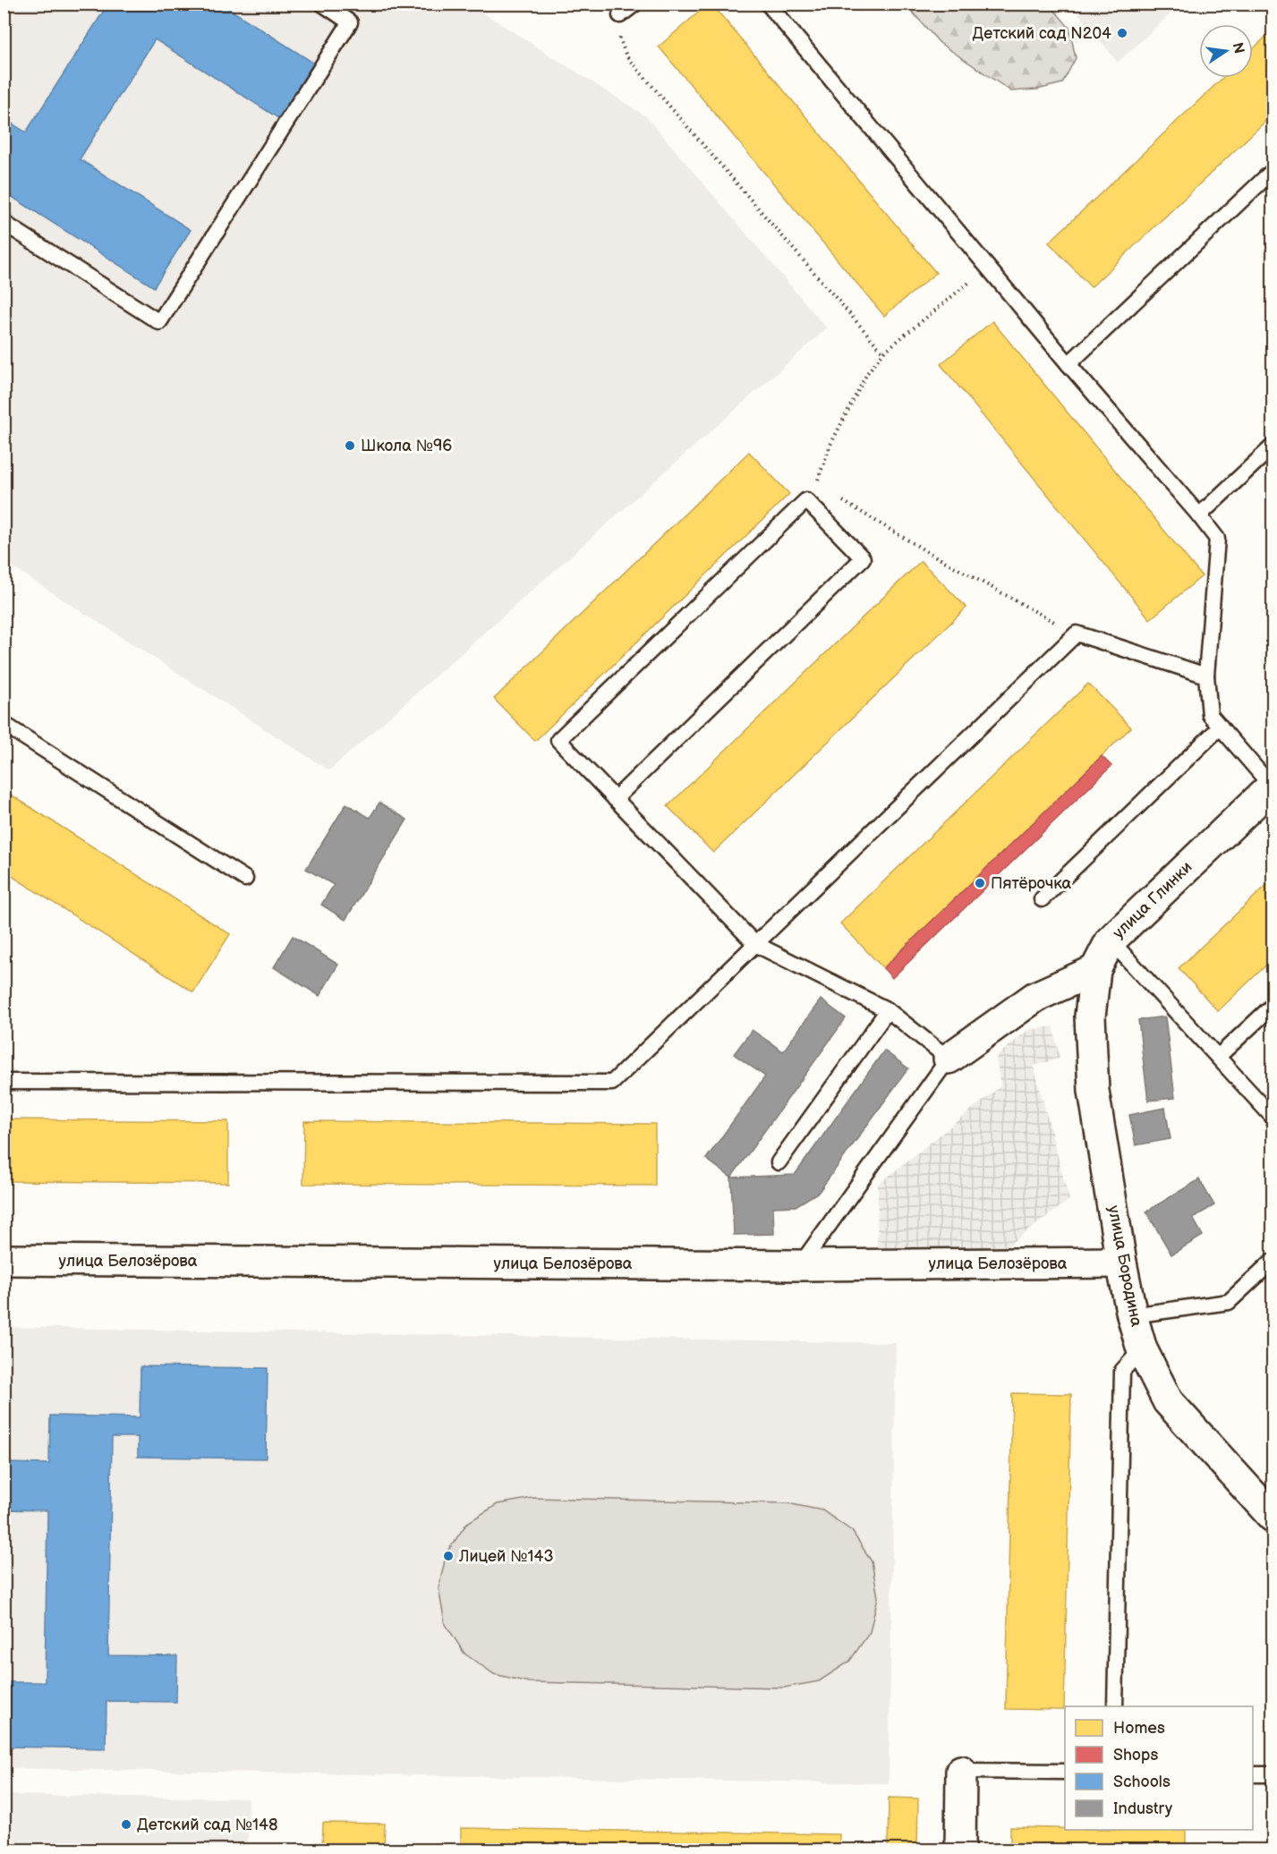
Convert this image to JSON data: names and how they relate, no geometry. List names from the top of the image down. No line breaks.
{"streets":{"street":["улица Глинки","улица Белозёрова","улица Бородина"]},"crossings":[["улица Глинки","улица Бородина"],["улица Белозёрова","улица Бородина"]],"places":["Детский сад N204","Школа №96","Пятёрочка","Лицей №143","Детский сад №148"],"legend":["Homes","Shops","Schools","Industry"],"north":"right"}
